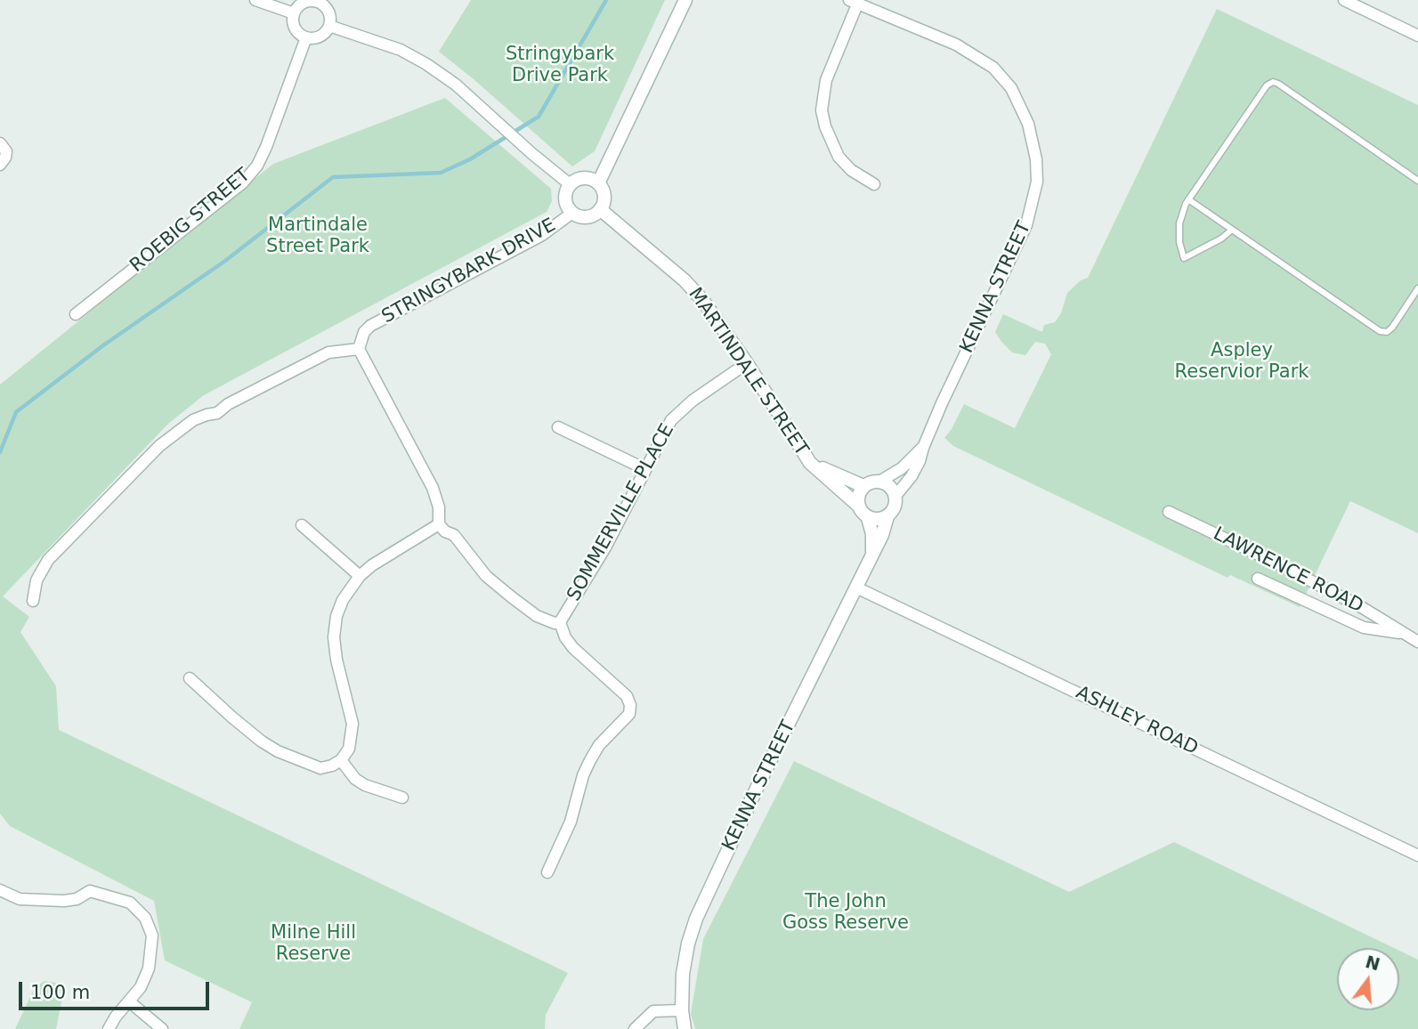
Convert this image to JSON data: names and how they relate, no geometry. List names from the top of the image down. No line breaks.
{"streets":{"street":["ROEBIG STREET","STRINGYBARK DRIVE","KENNA STREET","MARTINDALE STREET","SOMMERVILLE PLACE","LAWRENCE ROAD","ASHLEY ROAD"]},"crossings":[["STRINGYBARK DRIVE","MARTINDALE STREET"],["KENNA STREET","MARTINDALE STREET"],["KENNA STREET","ASHLEY ROAD"],["MARTINDALE STREET","SOMMERVILLE PLACE"]],"parks":["Stringybark Drive Park","Martindale Street Park","Aspley Reservior Park","The John Goss Reserve","Milne Hill Reserve"],"scale_bar":"100 m","north":"top"}
